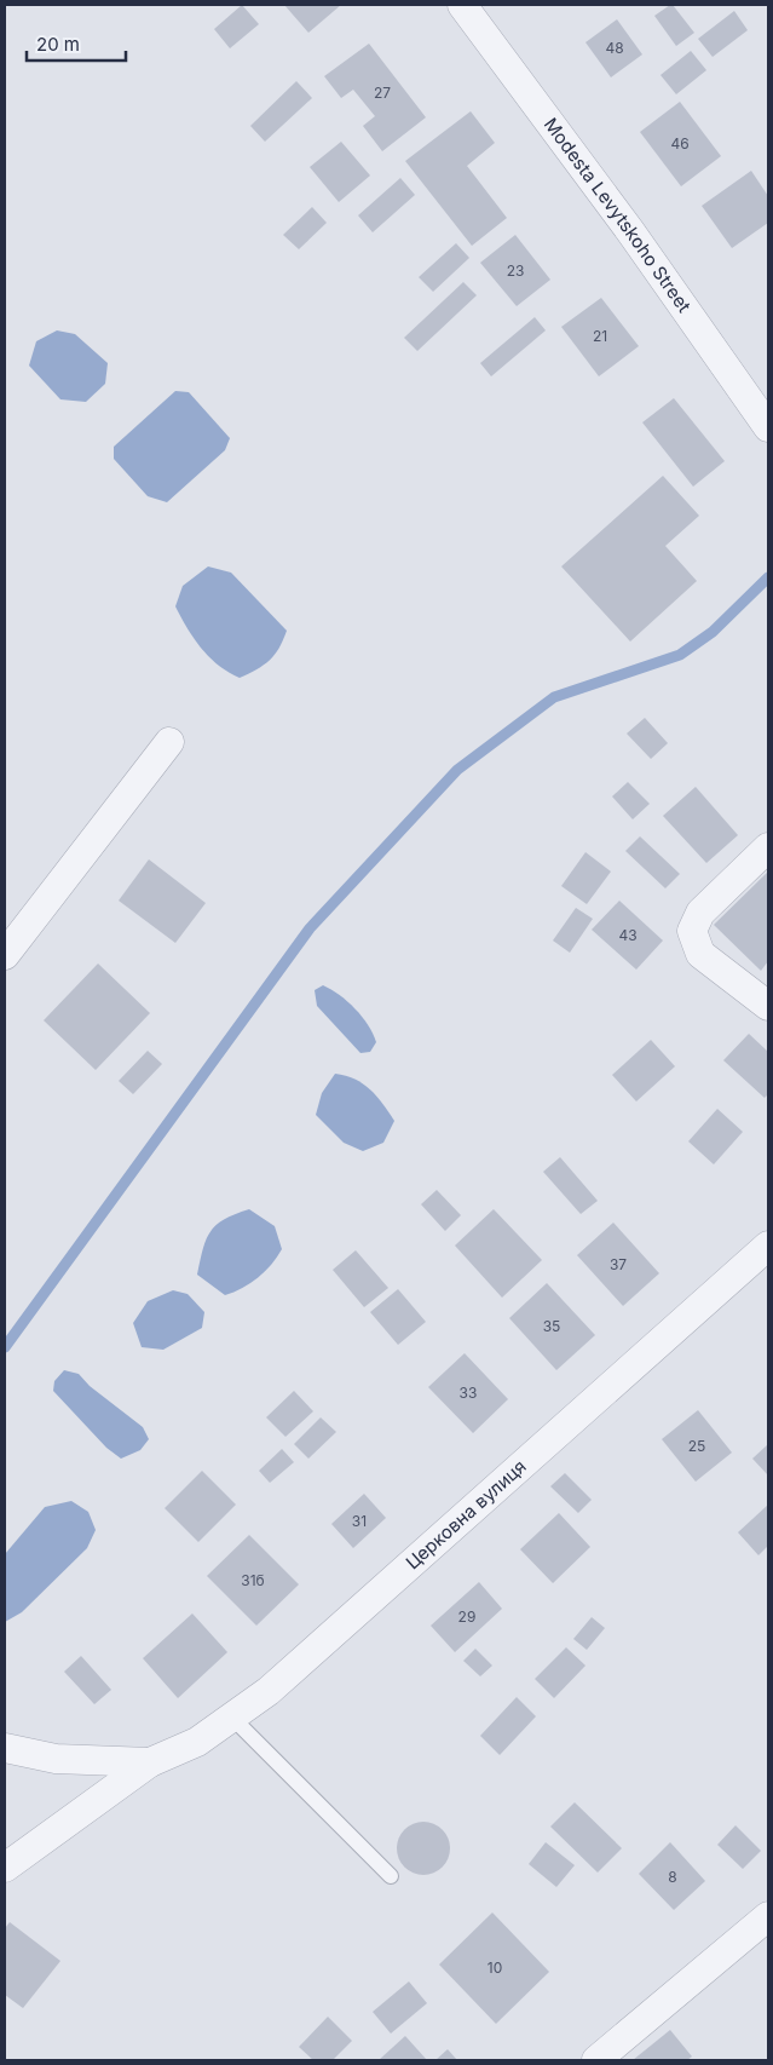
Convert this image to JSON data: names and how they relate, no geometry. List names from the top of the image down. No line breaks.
{"streets":{"street":["Modesta Levytskoho Street","Церковна вулиця"]},"house_numbers":["48","27","46","23","21","43","37","35","33","25","31","31б","29","8","10"],"scale_bar":"20 m"}
